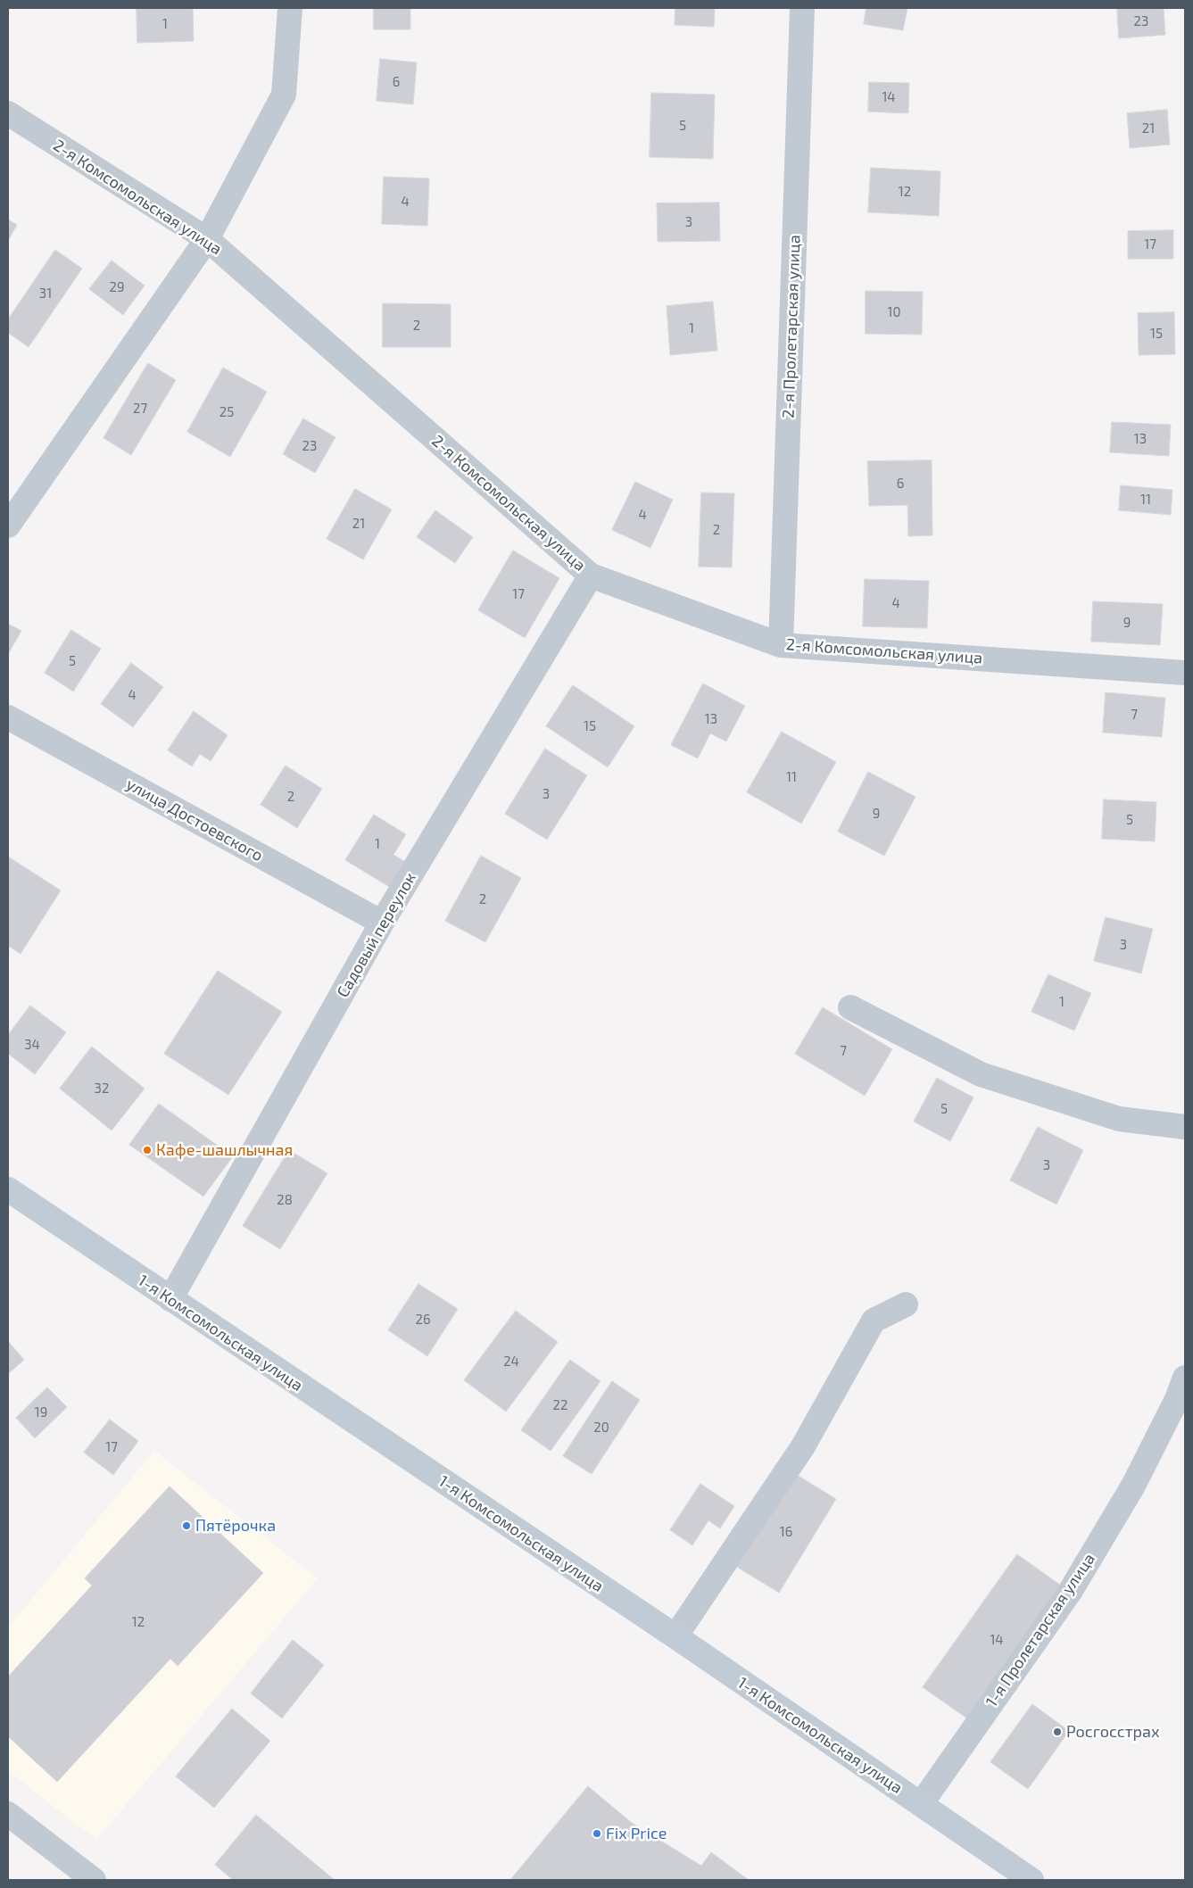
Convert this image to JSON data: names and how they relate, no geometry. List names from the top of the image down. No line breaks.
{"streets":{"main road":["1-я Комсомольская улица"],"street":["2-я Комсомольская улица","2-я Пролетарская улица","улица Достоевского","Садовый переулок","1-я Пролетарская улица"]},"crossings":[["2-я Комсомольская улица","2-я Пролетарская улица"],["2-я Комсомольская улица","Садовый переулок"],["улица Достоевского","Садовый переулок"],["Садовый переулок","1-я Комсомольская улица"],["1-я Комсомольская улица","1-я Пролетарская улица"]],"places":["Кафе-шашлычная","Пятёрочка","Росгосстрах","Fix Price"],"house_numbers":["23","1","6","14","5","21","12","4","3","17","29","31","10","2","1","15","27","25","13","23","6","11","4","21","2","17","4","9","5","4","7","13","15","11","3","2","9","5","1","2","3","1","34","7","32","5","3","28","26","24","22","19","20","17","16","12","14"]}
